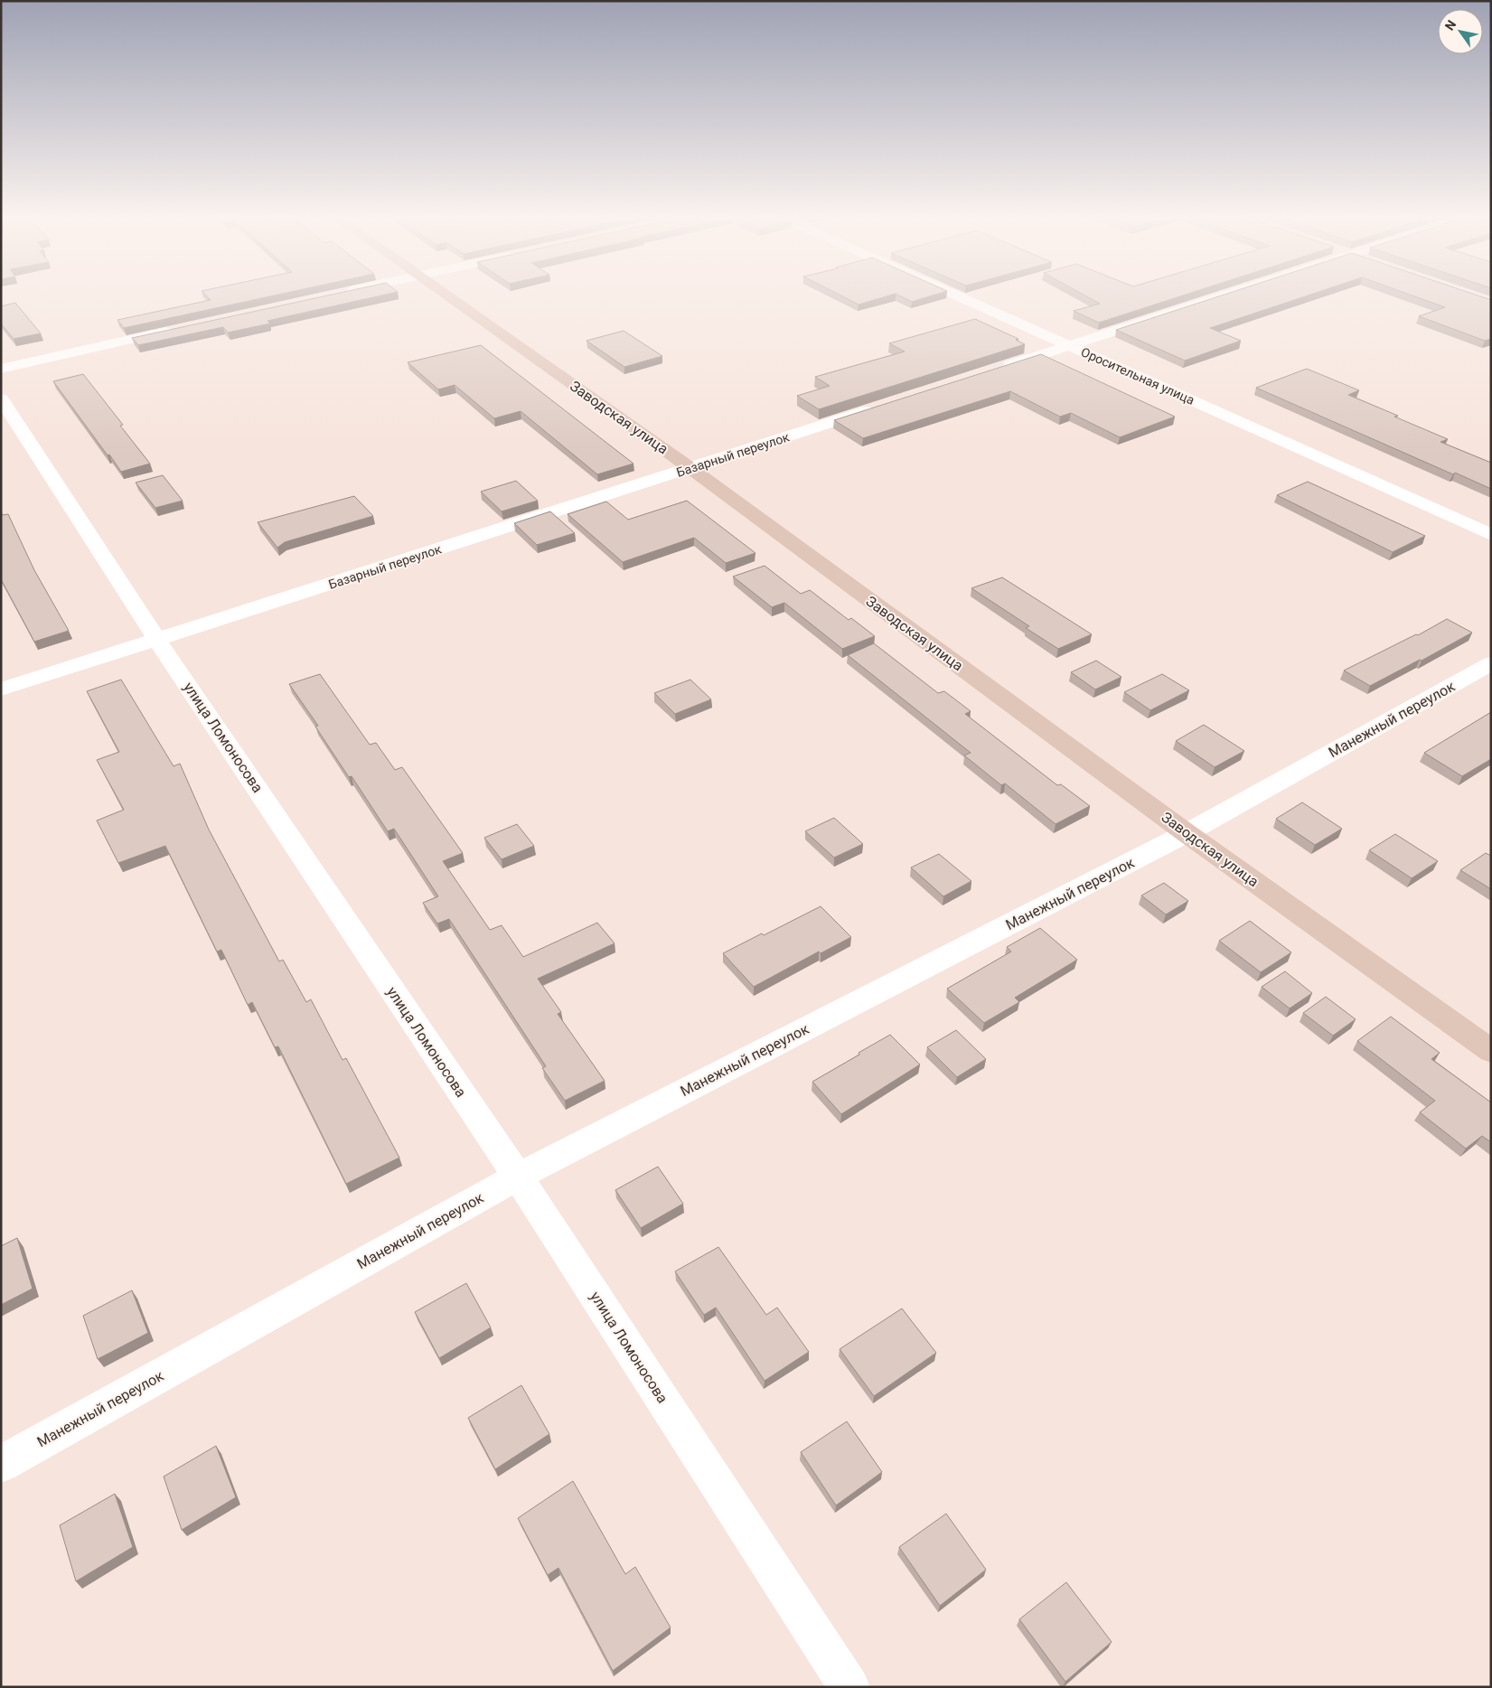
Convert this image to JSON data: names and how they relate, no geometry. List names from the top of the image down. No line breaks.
{"streets":{"main road":["Заводская улица"],"street":["Оросительная улица","Базарный переулок","Манежный переулок","улица Ломоносова"]},"crossings":[["Заводская улица","Базарный переулок"],["Заводская улица","Манежный переулок"],["Базарный переулок","улица Ломоносова"],["Манежный переулок","улица Ломоносова"]],"north":"top left"}
